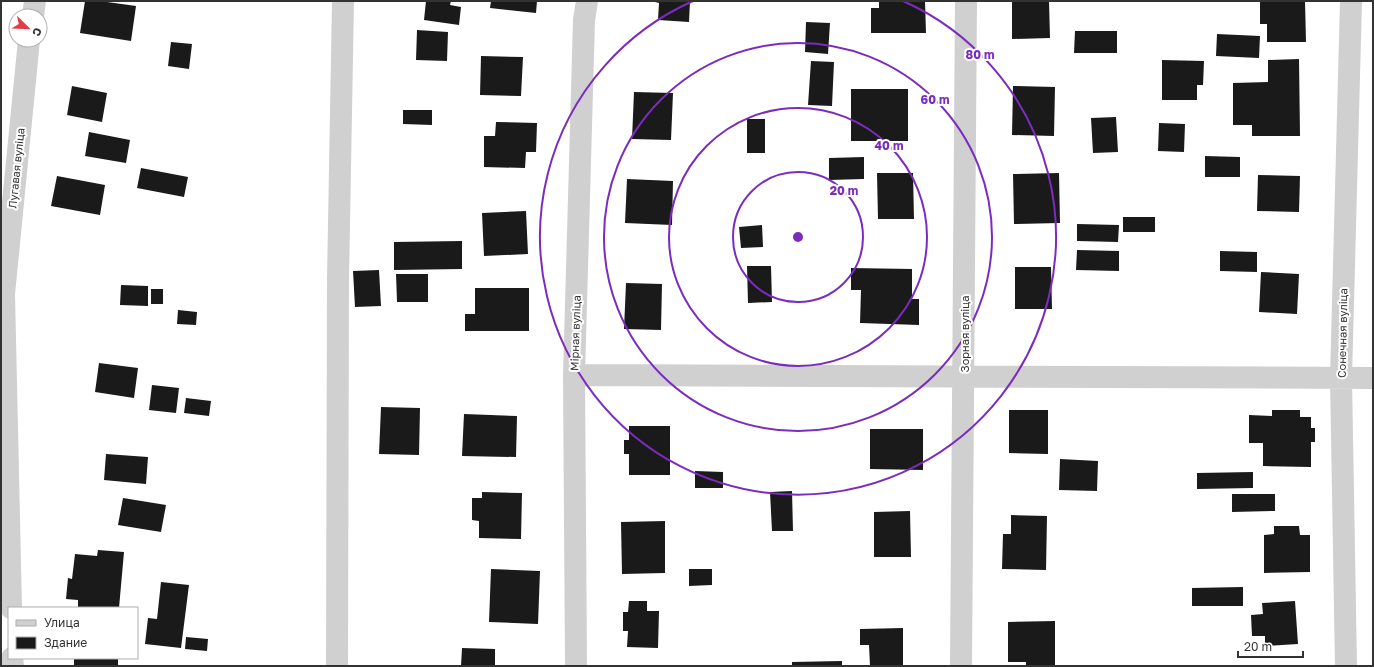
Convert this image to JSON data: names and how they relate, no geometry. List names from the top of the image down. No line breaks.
{"streets":{"street":["Лугавая вуліца","Мірная вуліца","Сонечная вуліца","Зорная вуліца"]},"legend":["Улица","Здание"],"scale_bar":"20 m","north":"bottom right","rings":["80 m","60 m","40 m","20 m"]}
